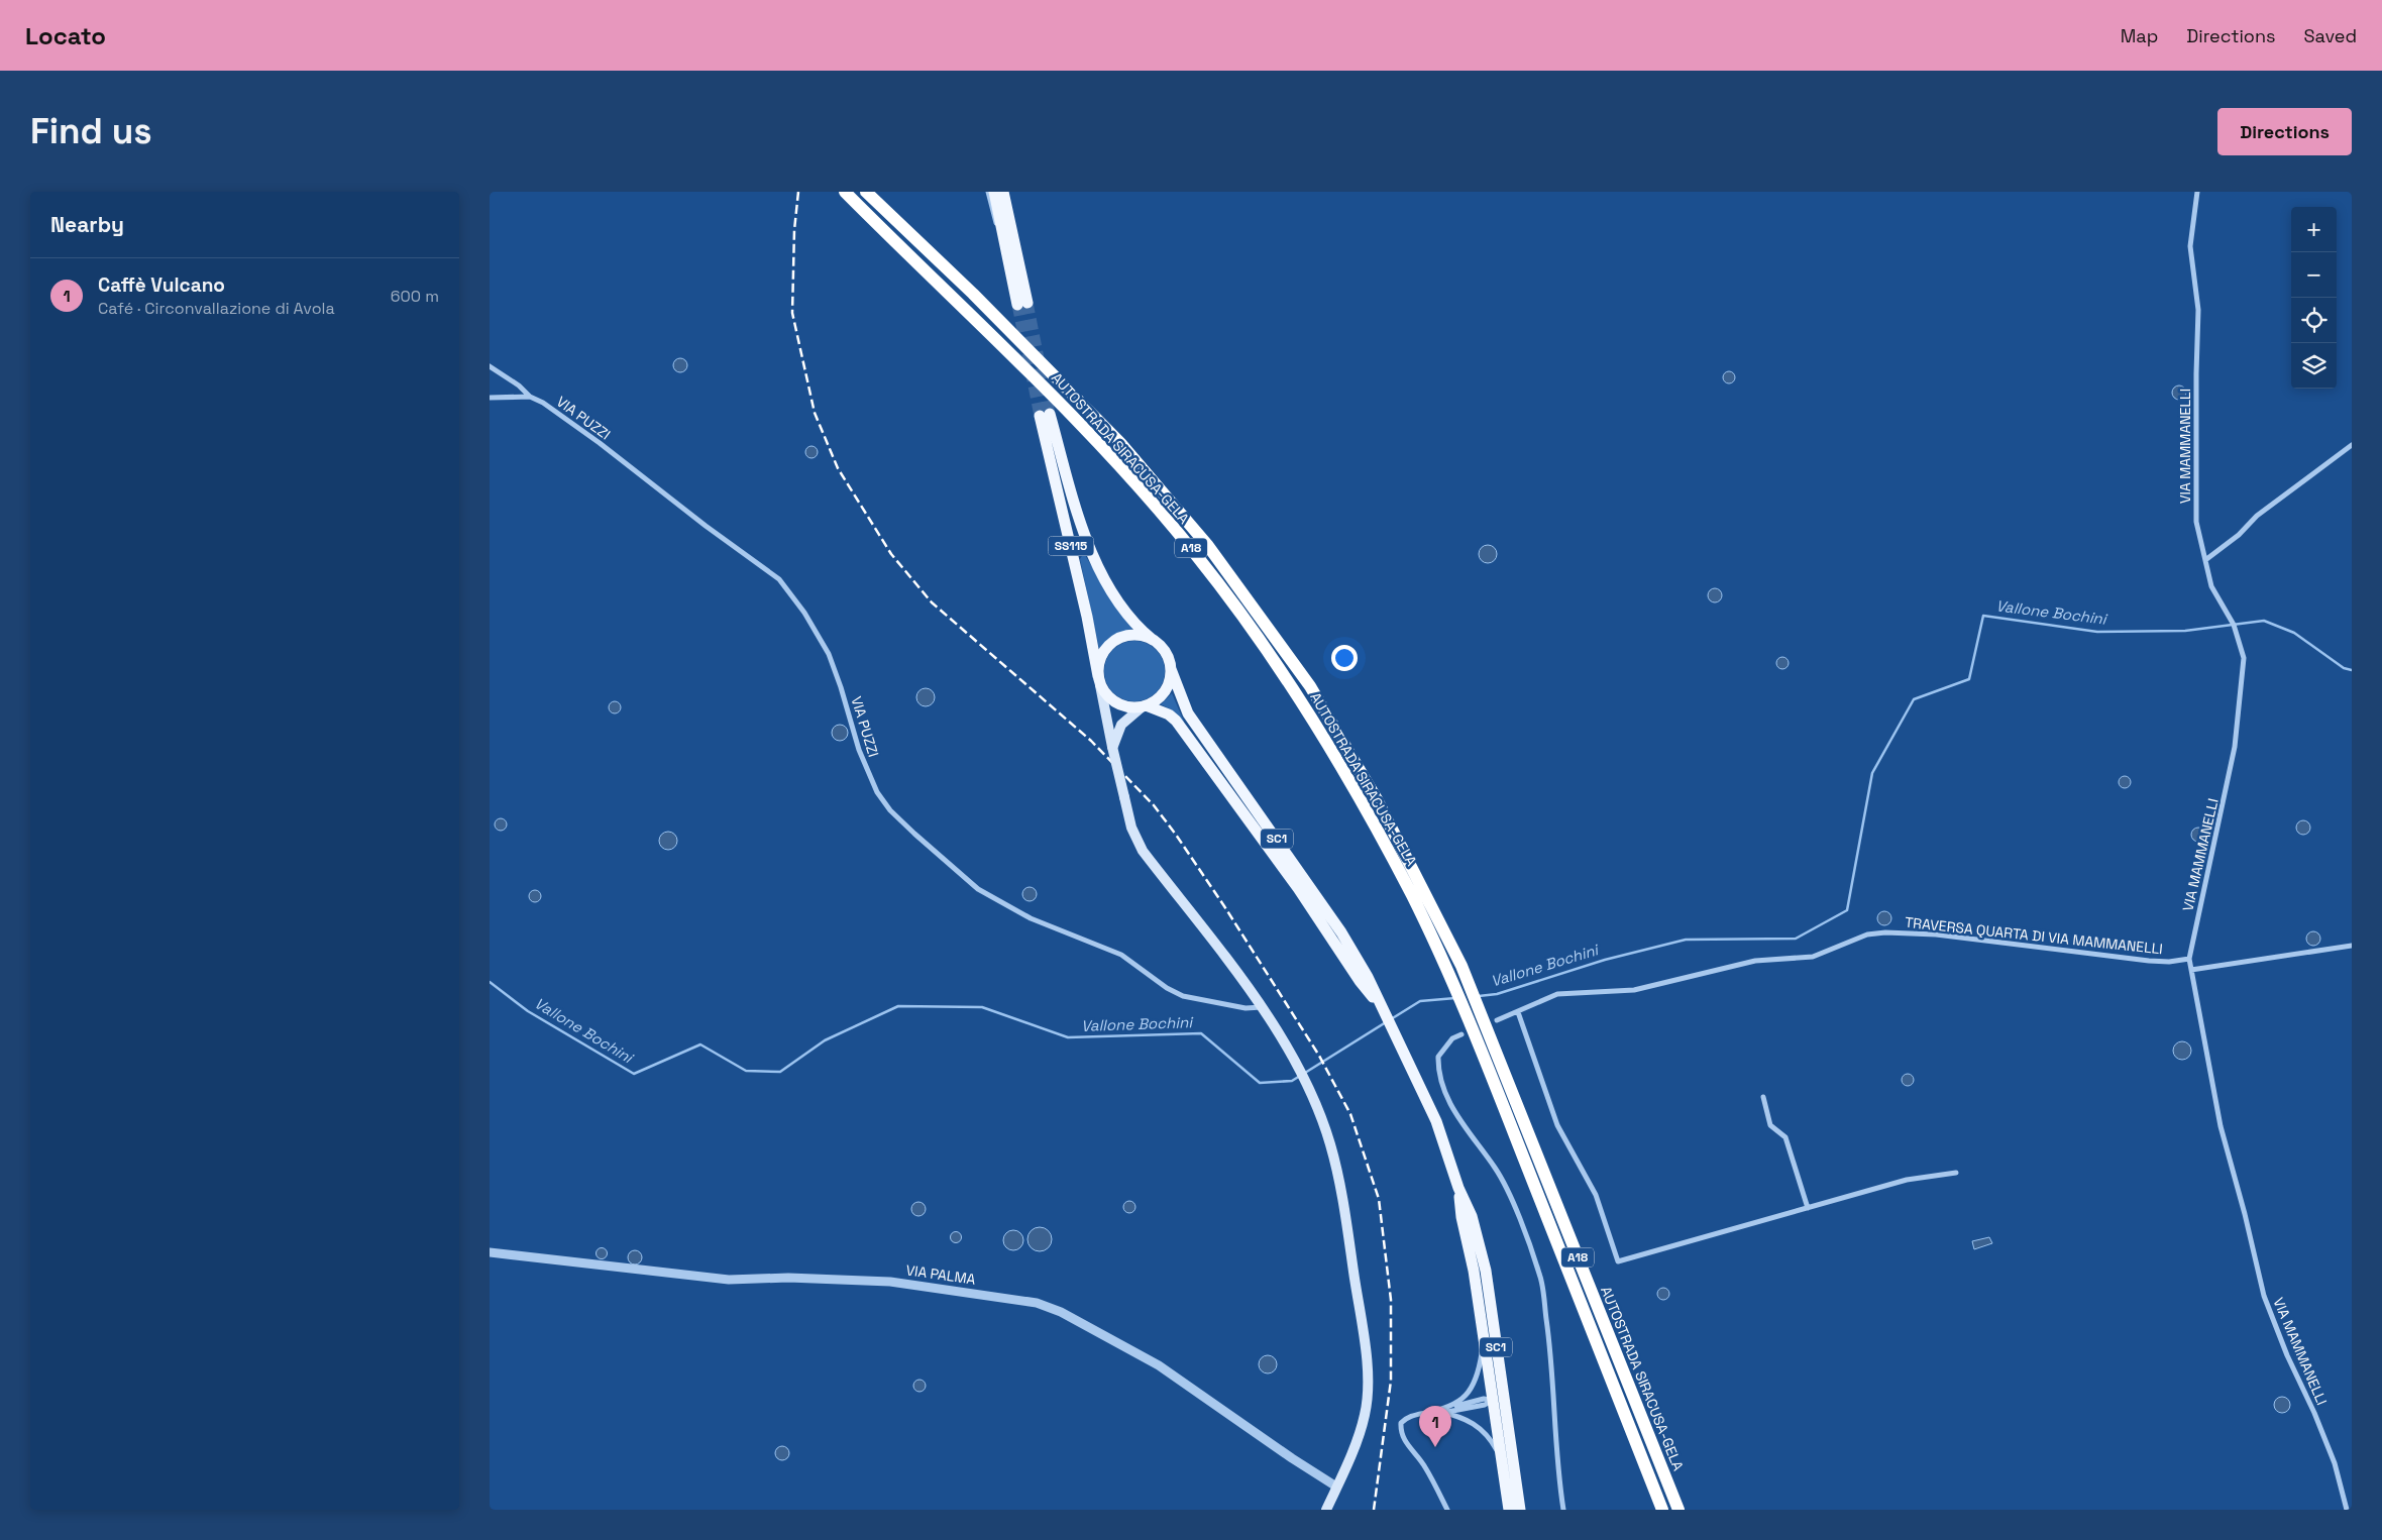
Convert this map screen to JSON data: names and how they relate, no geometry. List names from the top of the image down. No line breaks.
{"streets":{"highway":["AUTOSTRADA SIRACUSA-GELA","A18"],"main road":["SS115","SC1"],"street":["VIA PUZZI","VIA MAMMANELLI","TRAVERSA QUARTA DI VIA MAMMANELLI","VIA PALMA"]},"crossings":[["VIA MAMMANELLI","TRAVERSA QUARTA DI VIA MAMMANELLI"],["SS115","SC1"]],"water":["Vallone Bochini"],"page":{"header":"Locato","nav":["Map","Directions","Saved"],"buttons":"Directions","title":"Find us","heading":"Nearby","map_buttons":["+","−"],"list":[{"mark":"1","name":"Caffè Vulcano","note":"Café · Circonvallazione di Avola","value":"600 m"}],"pins":"1"}}
